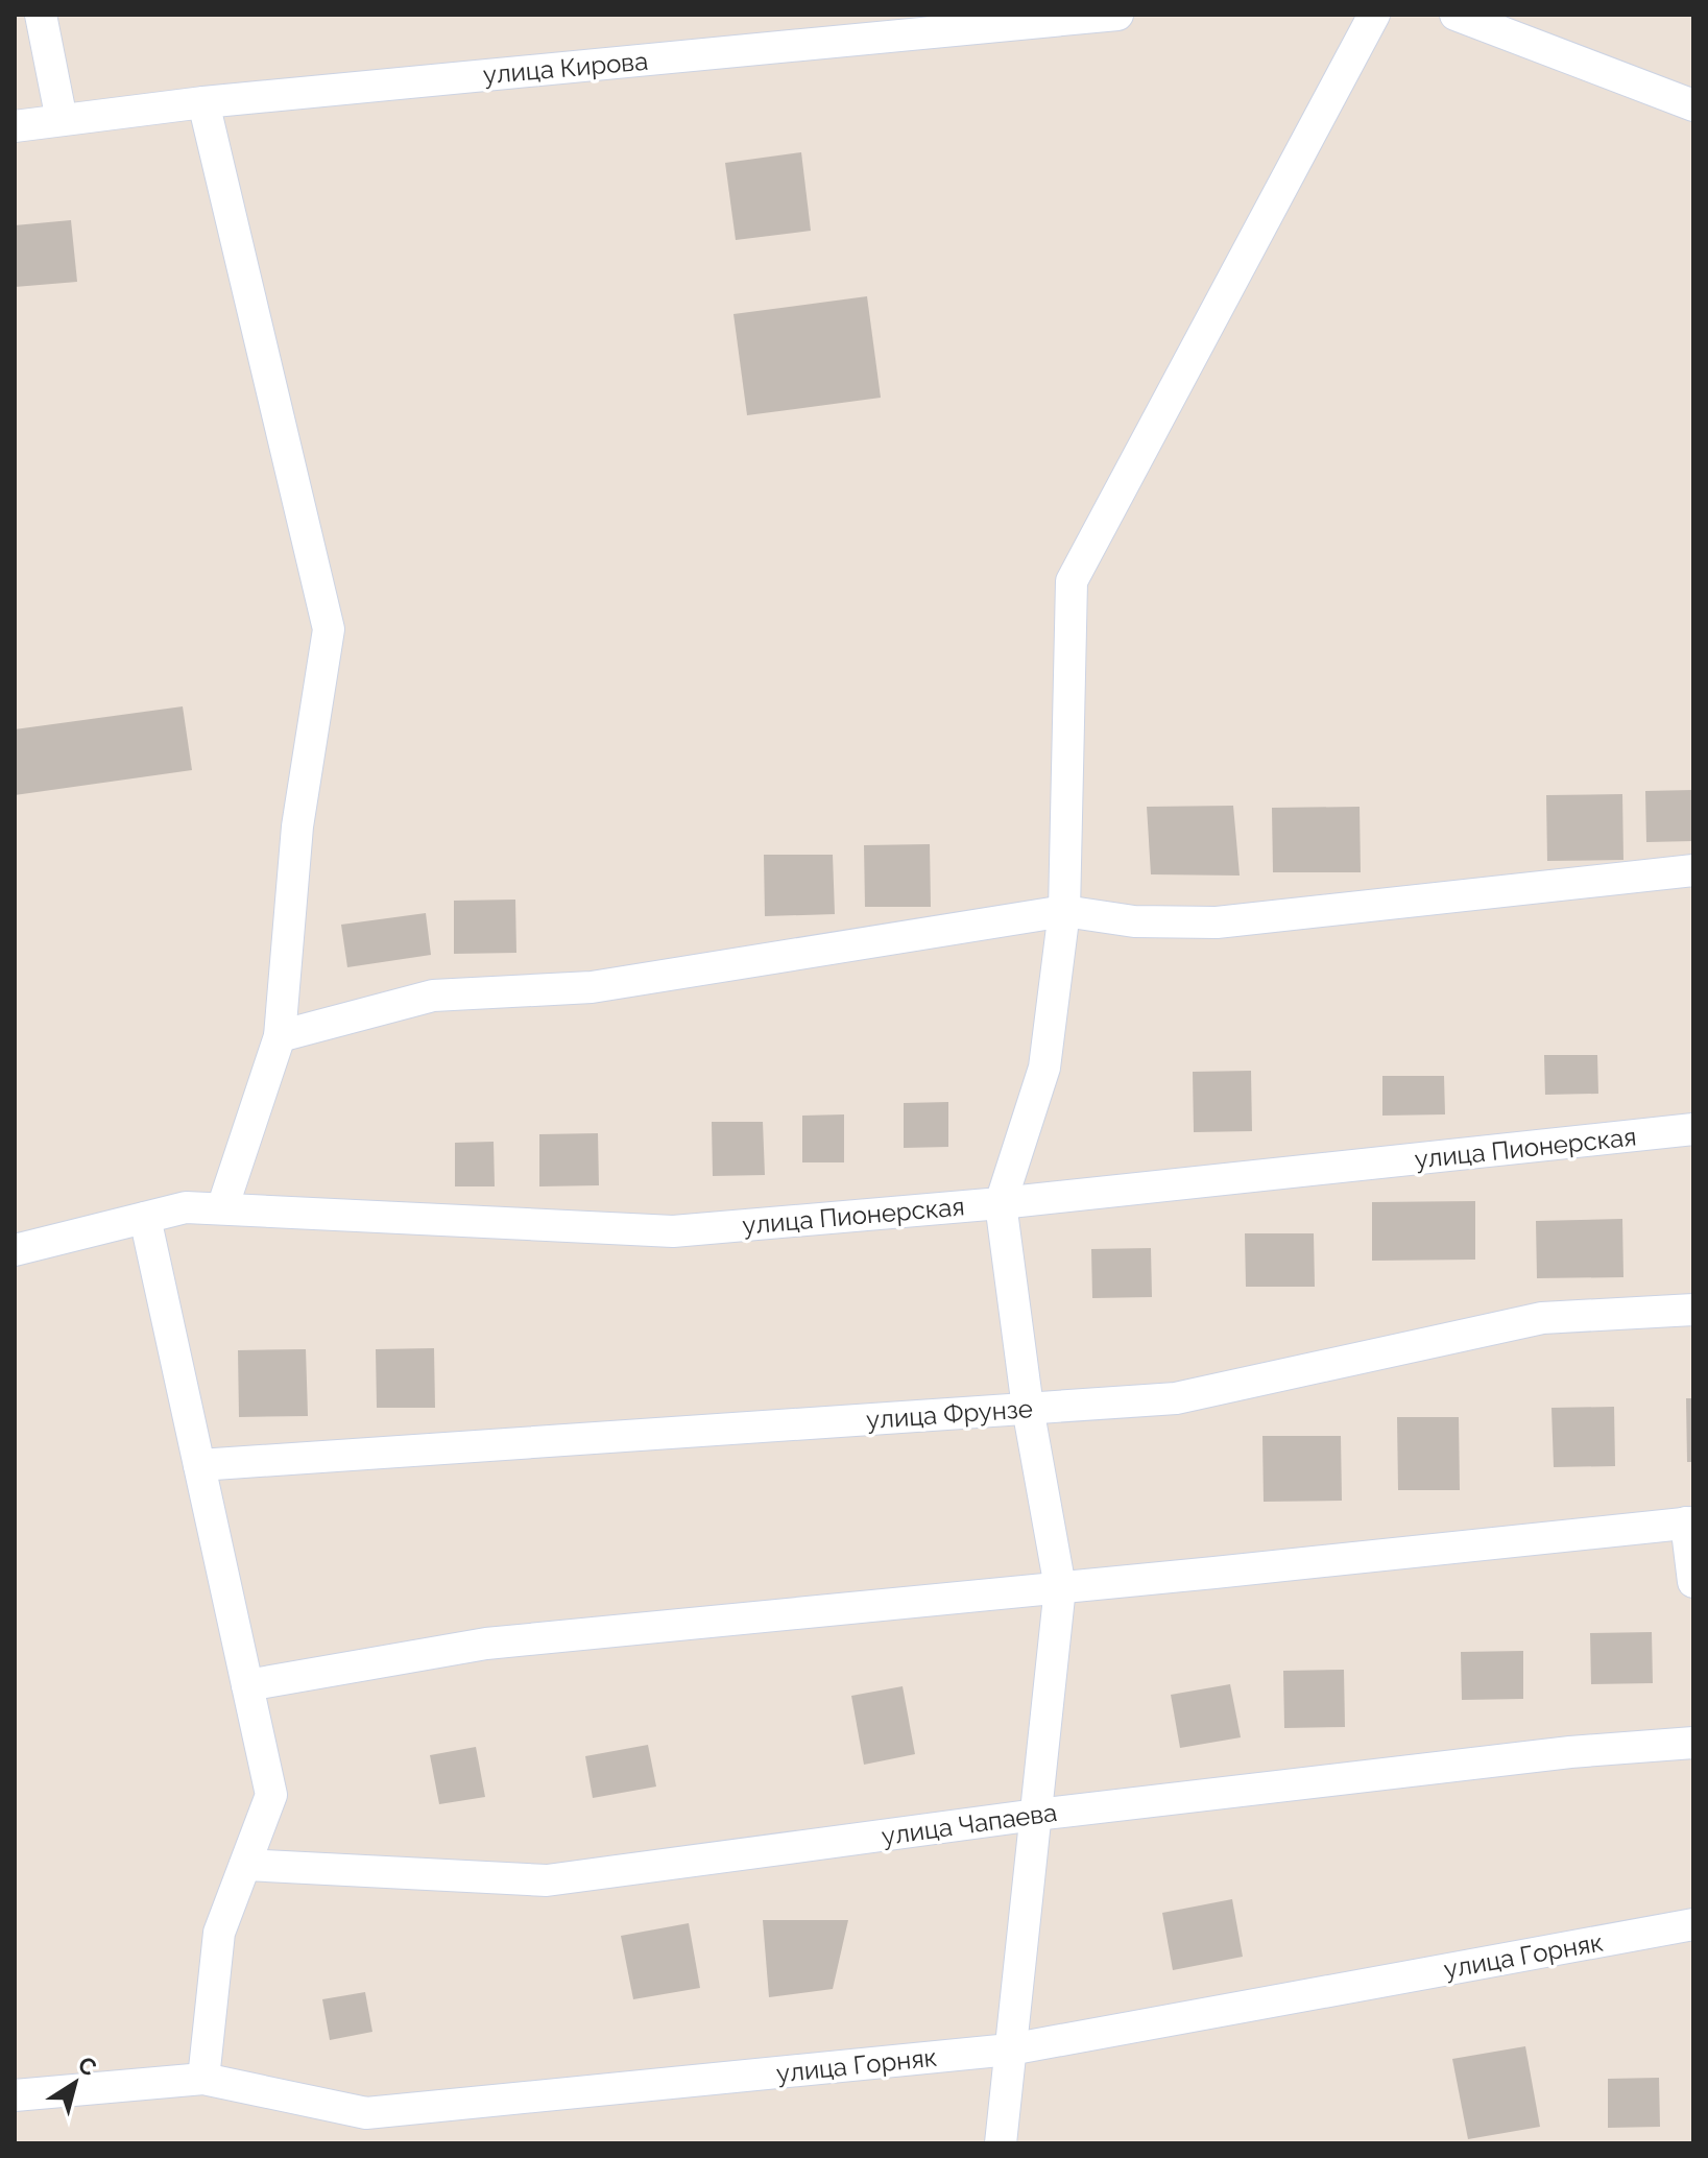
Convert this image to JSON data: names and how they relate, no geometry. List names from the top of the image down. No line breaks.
{"streets":{"street":["улица Кирова","улица Пионерская","улица Фрунзе","улица Чапаева","улица Горняк"]},"north":"top right"}
